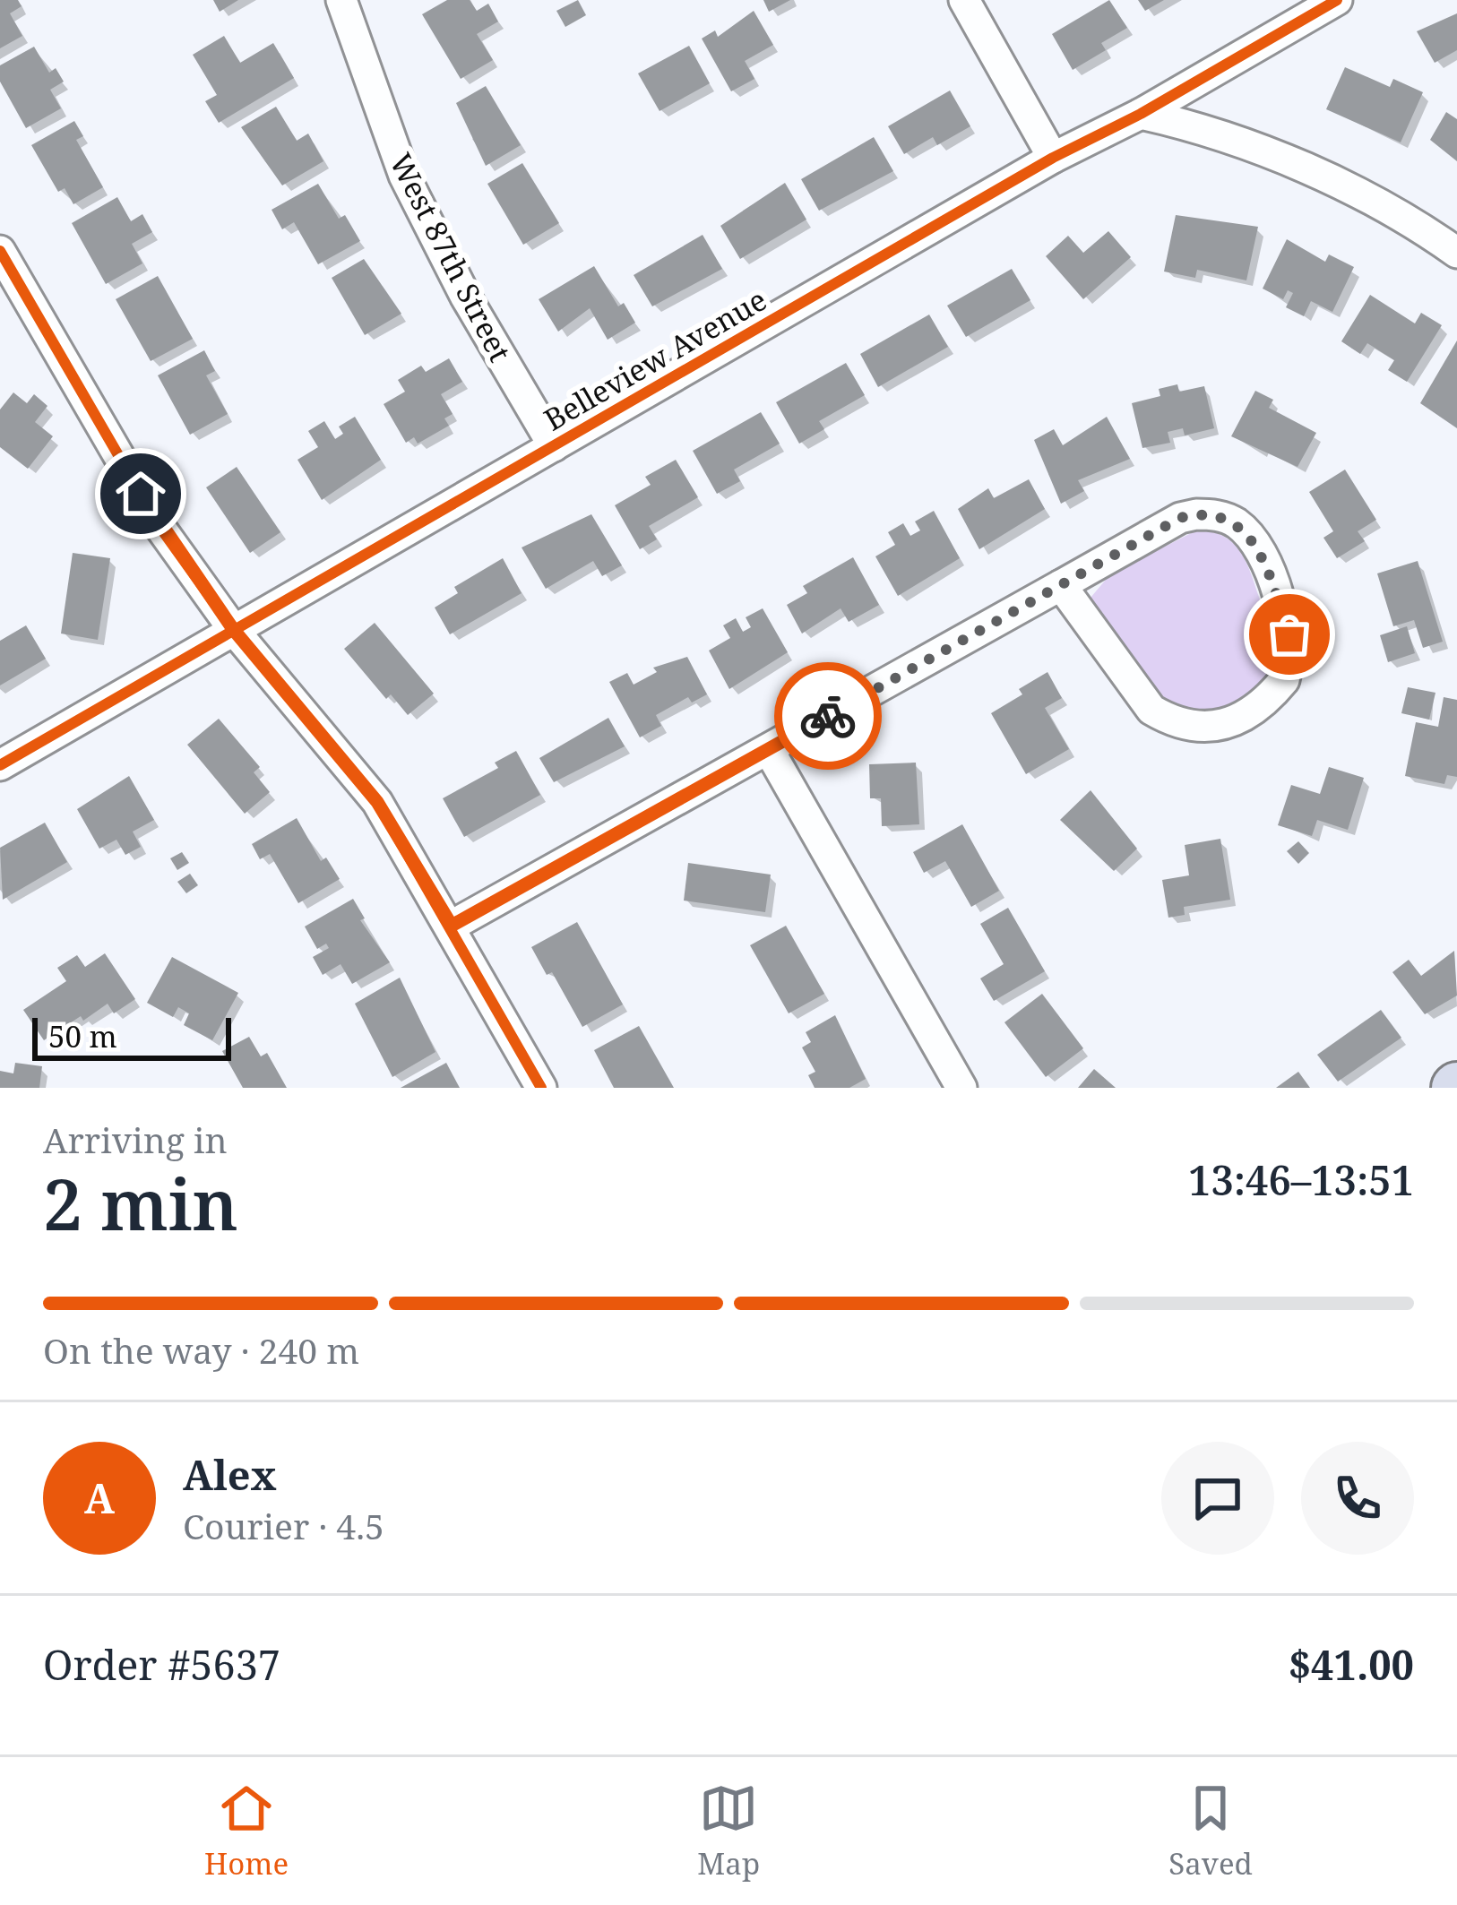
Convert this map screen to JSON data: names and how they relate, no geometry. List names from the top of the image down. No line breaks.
{"streets":{"street":["West 87th Street","Belleview Avenue"]},"crossings":[["West 87th Street","Belleview Avenue"]],"scale_bar":"50 m","page":{"scale":"50 m","heading":["2 min","Arriving in","13:46–13:51"],"panel":["Alex","Courier · 4.5","Order #5637","$41.00"],"bar":"On the way · 240 m","round":"A","tabs":["Home","Map","Saved"]}}
